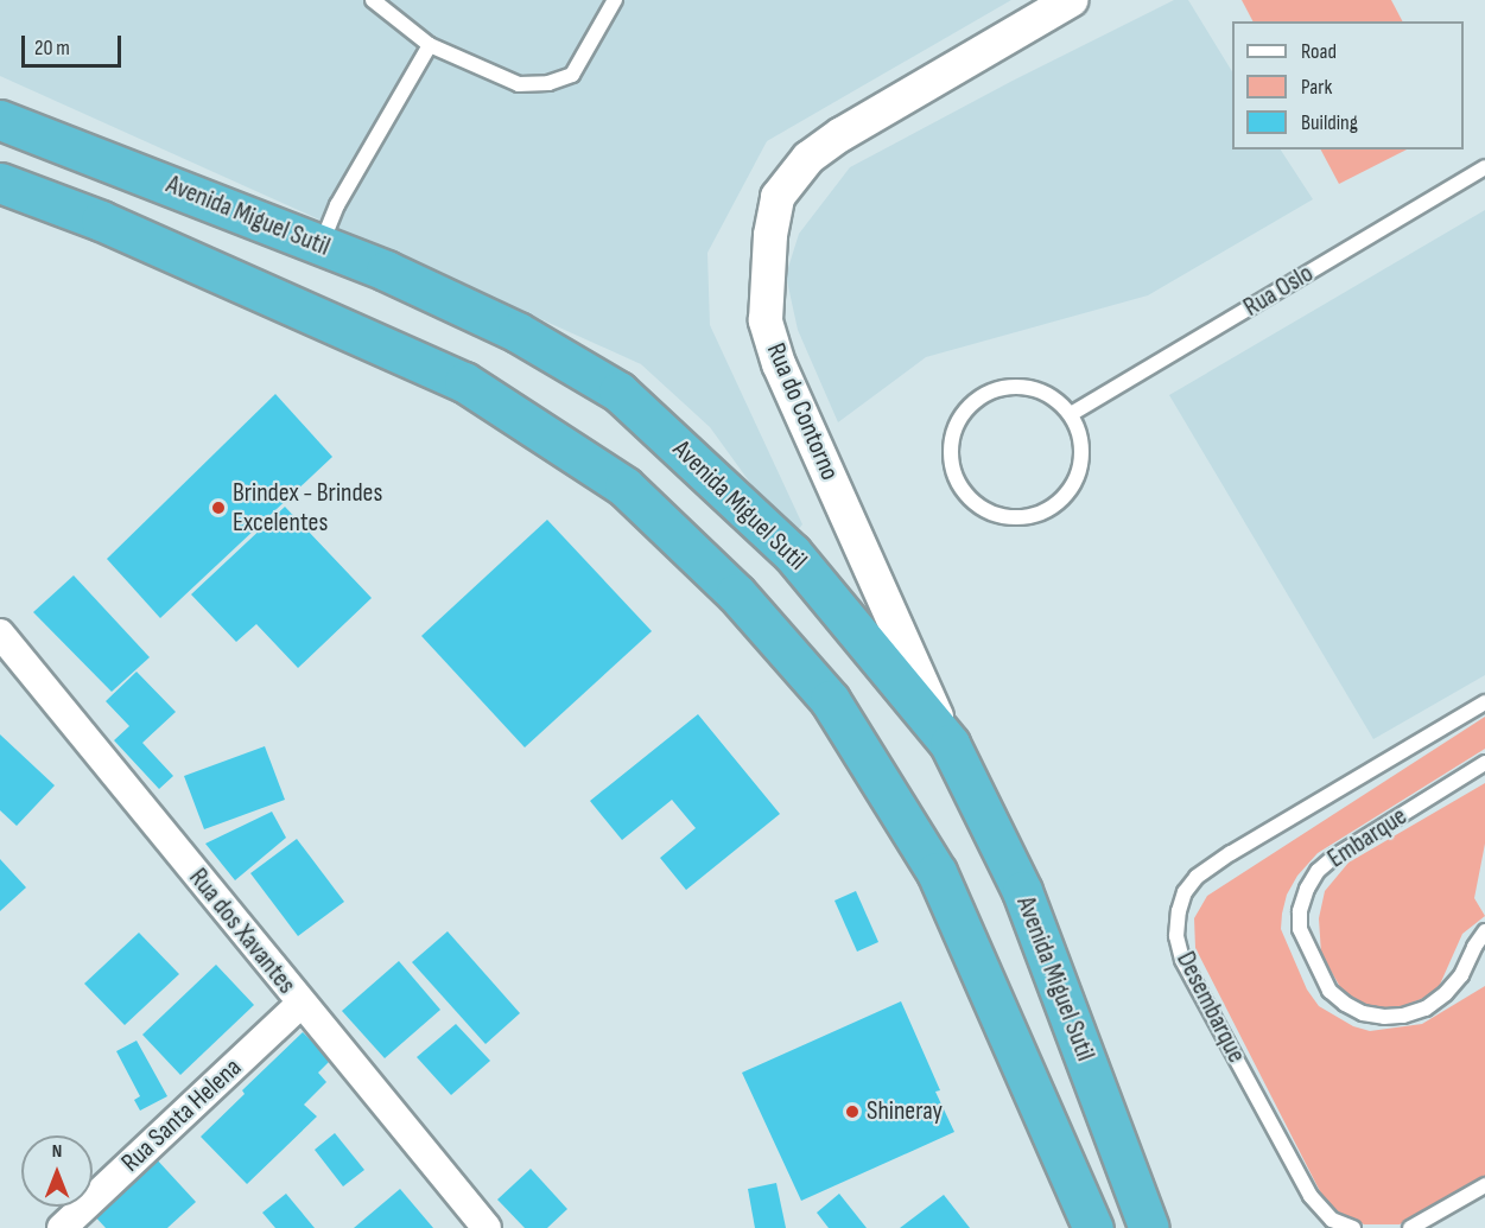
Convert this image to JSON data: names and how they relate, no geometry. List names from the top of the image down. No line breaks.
{"streets":{"highway":["Avenida Miguel Sutil"],"street":["Rua do Contorno","Rua dos Xavantes","Rua Santa Helena"],"lane":["Rua Oslo","Embarque","Desembarque"]},"crossings":[["Avenida Miguel Sutil","Rua do Contorno"],["Rua dos Xavantes","Rua Santa Helena"]],"places":["Brindex - Brindes Excelentes","Shineray"],"legend":["Road","Park","Building"],"scale_bar":"20 m","north":"top"}
